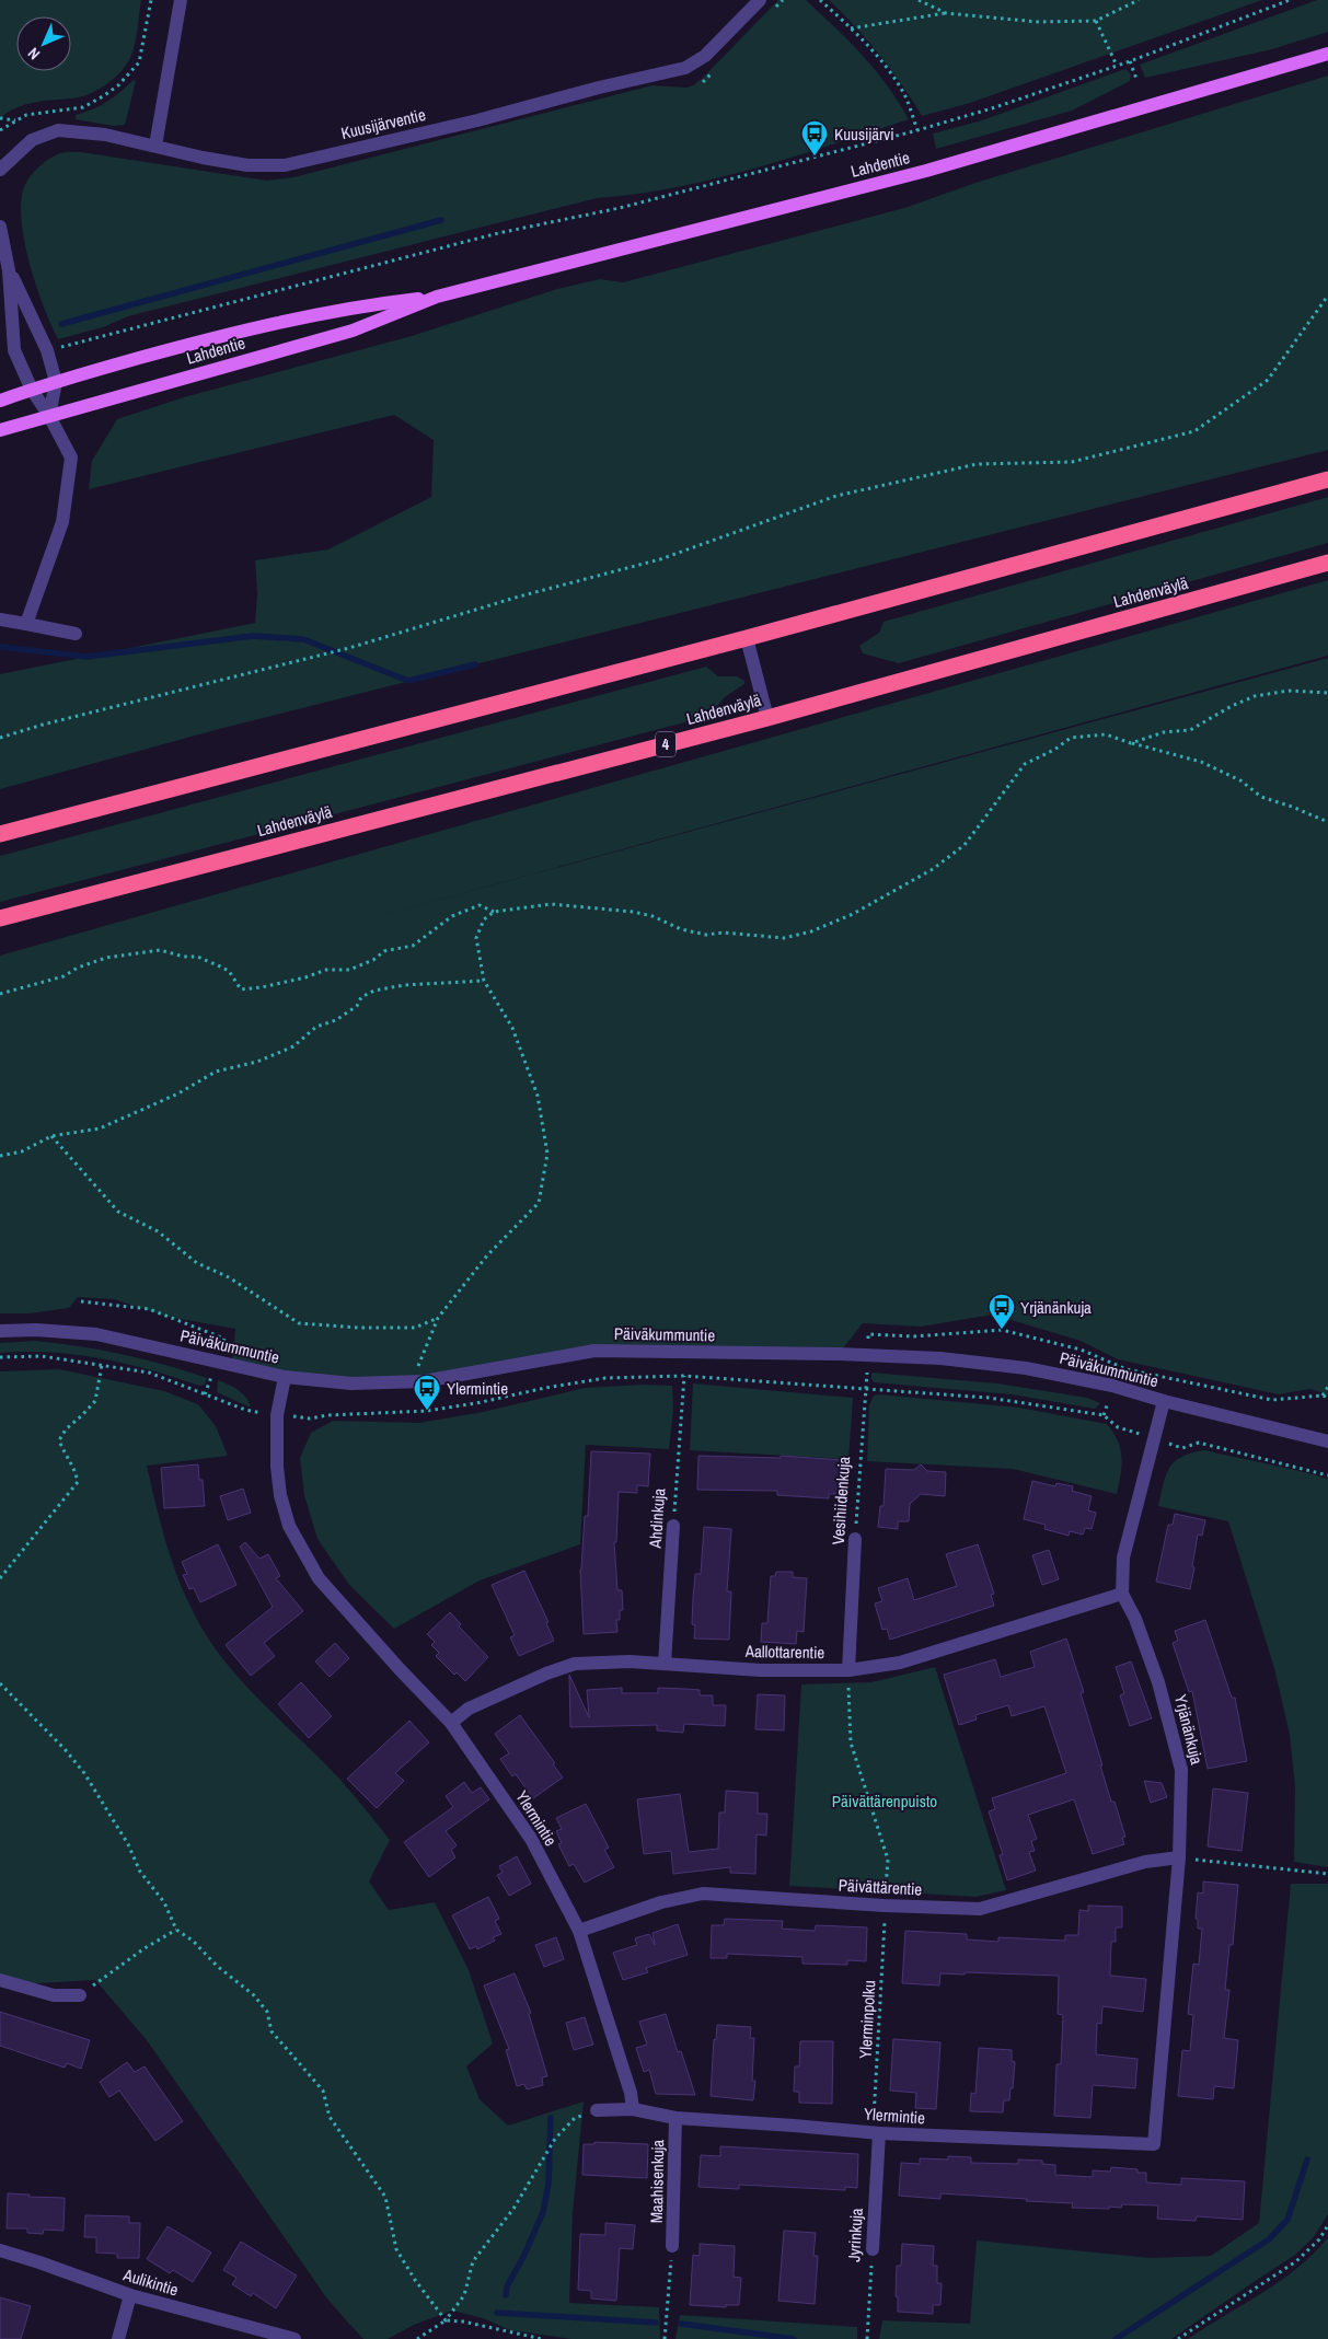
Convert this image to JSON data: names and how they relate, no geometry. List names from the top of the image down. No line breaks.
{"streets":{"highway":["Lahdenväylä","4"],"main road":["Lahdentie"],"street":["Kuusijärventie","Päiväkummuntie","Vesihiidenkuja","Ahdinkuja","Aallottarentie","Yrjänänkuja","Ylermintie","Päivättärentie","Maahisenkuja","Jyrinkuja","Aulikintie"],"path":["Ylerminpolku"]},"crossings":[["Päiväkummuntie","Vesihiidenkuja"],["Päiväkummuntie","Yrjänänkuja"],["Päiväkummuntie","Ylermintie"],["Vesihiidenkuja","Aallottarentie"],["Vesihiidenkuja","Ylerminpolku"],["Ahdinkuja","Aallottarentie"],["Aallottarentie","Yrjänänkuja"],["Aallottarentie","Ylermintie"],["Aallottarentie","Ylerminpolku"],["Yrjänänkuja","Ylermintie"],["Yrjänänkuja","Päivättärentie"],["Ylermintie","Päivättärentie"],["Ylermintie","Ylerminpolku"],["Ylermintie","Maahisenkuja"],["Ylermintie","Jyrinkuja"],["Päivättärentie","Ylerminpolku"],["Ylerminpolku","Jyrinkuja"]],"parks":["Päivättärenpuisto"],"places":{"bus stop":["Kuusijärvi","Yrjänänkuja","Ylermintie"]},"north":"bottom left"}
